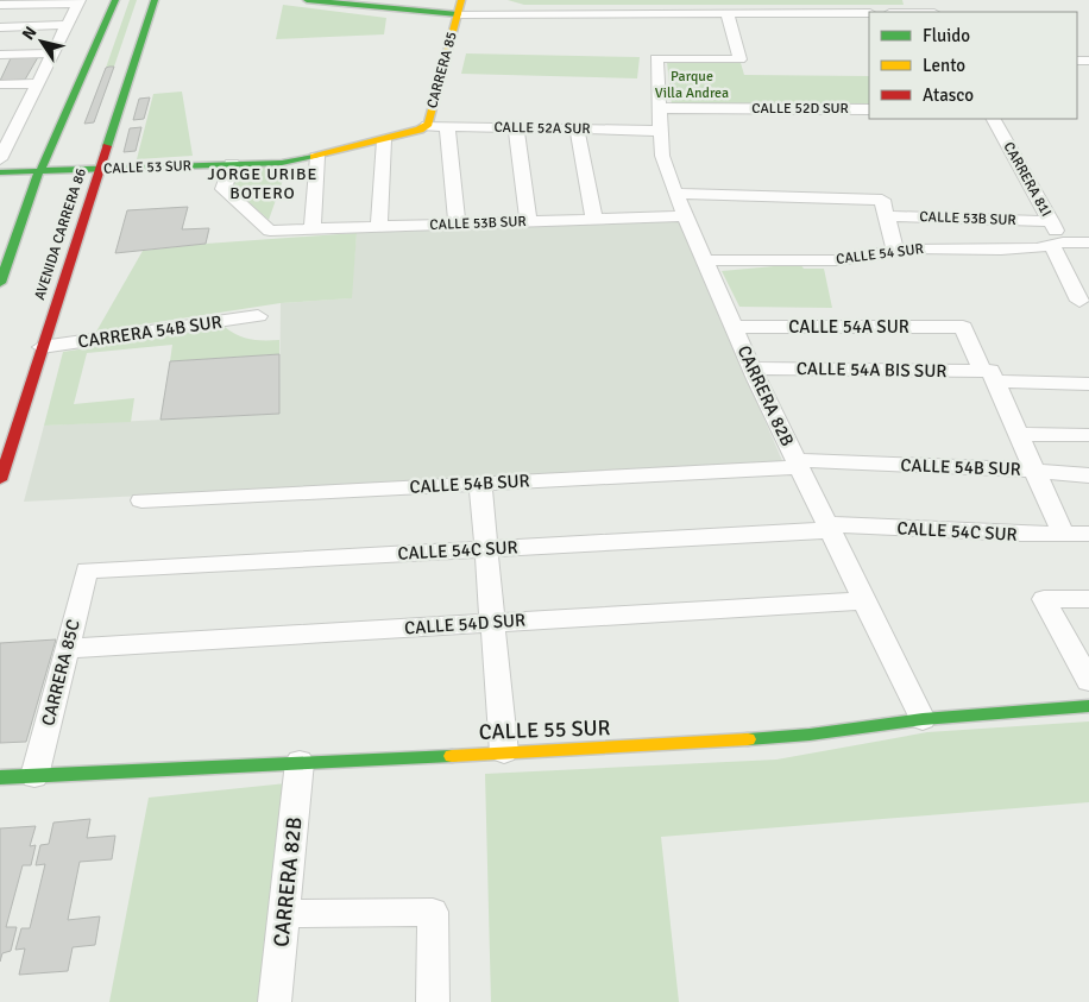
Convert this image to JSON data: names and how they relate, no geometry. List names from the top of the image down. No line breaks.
{"streets":{"main road":["CARRERA 85","CALLE 53 SUR","AVENIDA CARRERA 86","CALLE 55 SUR"],"street":["CALLE 52D SUR","CALLE 52A SUR","CARRERA 81I","CALLE 53B SUR","CALLE 54 SUR","CALLE 54A SUR","CARRERA 54B SUR","CALLE 54A BIS SUR","CARRERA 82B","CALLE 54B SUR","CALLE 54C SUR","CALLE 54D SUR","CARRERA 85C"]},"crossings":[["CARRERA 85","CALLE 52A SUR"],["CARRERA 85","CALLE 53 SUR"],["CARRERA 85","CALLE 53B SUR"],["CALLE 52D SUR","CARRERA 82B"],["CALLE 52A SUR","CALLE 53 SUR"],["CALLE 52A SUR","CARRERA 82B"],["CALLE 53 SUR","CALLE 53B SUR"],["CALLE 53 SUR","AVENIDA CARRERA 86"],["CARRERA 81I","CALLE 53B SUR"],["CARRERA 81I","CALLE 54 SUR"],["CALLE 53B SUR","CARRERA 82B"],["AVENIDA CARRERA 86","CARRERA 54B SUR"],["CALLE 54 SUR","CARRERA 82B"],["CALLE 54A SUR","CALLE 54A BIS SUR"],["CALLE 54A SUR","CARRERA 82B"],["CALLE 54A BIS SUR","CARRERA 82B"],["CARRERA 82B","CALLE 54B SUR"],["CARRERA 82B","CALLE 54C SUR"],["CARRERA 82B","CALLE 54D SUR"],["CARRERA 82B","CALLE 55 SUR"],["CALLE 54C SUR","CARRERA 85C"],["CALLE 54D SUR","CARRERA 85C"],["CARRERA 85C","CALLE 55 SUR"]],"districts":["JORGE URIBE BOTERO"],"parks":["Parque Villa Andrea"],"legend":["Fluido","Lento","Atasco"],"north":"top left"}
